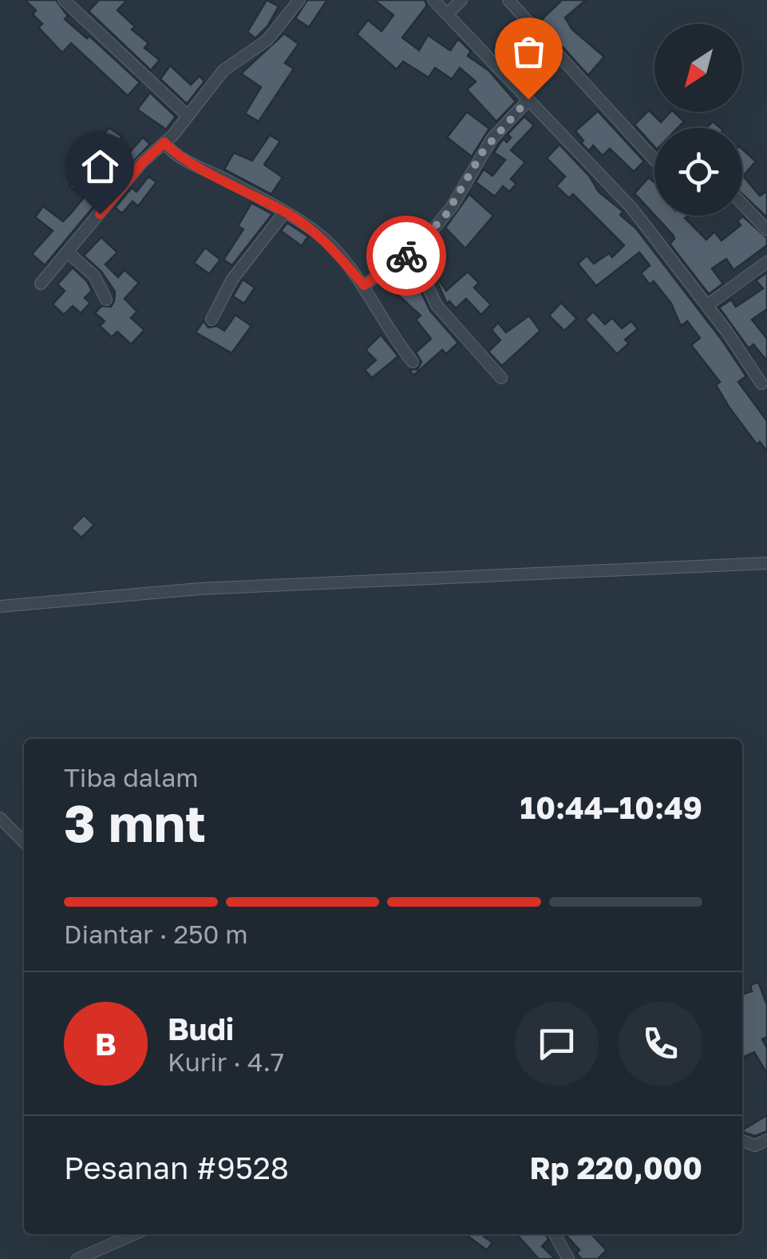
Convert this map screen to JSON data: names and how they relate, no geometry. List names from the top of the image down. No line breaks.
{"north":"bottom left","page":{"heading":["3 mnt","Tiba dalam","10:44–10:49"],"panel":["Budi","Kurir · 4.7","Pesanan #9528","Rp 220,000"],"bar":"Diantar · 250 m","round":"B"}}
